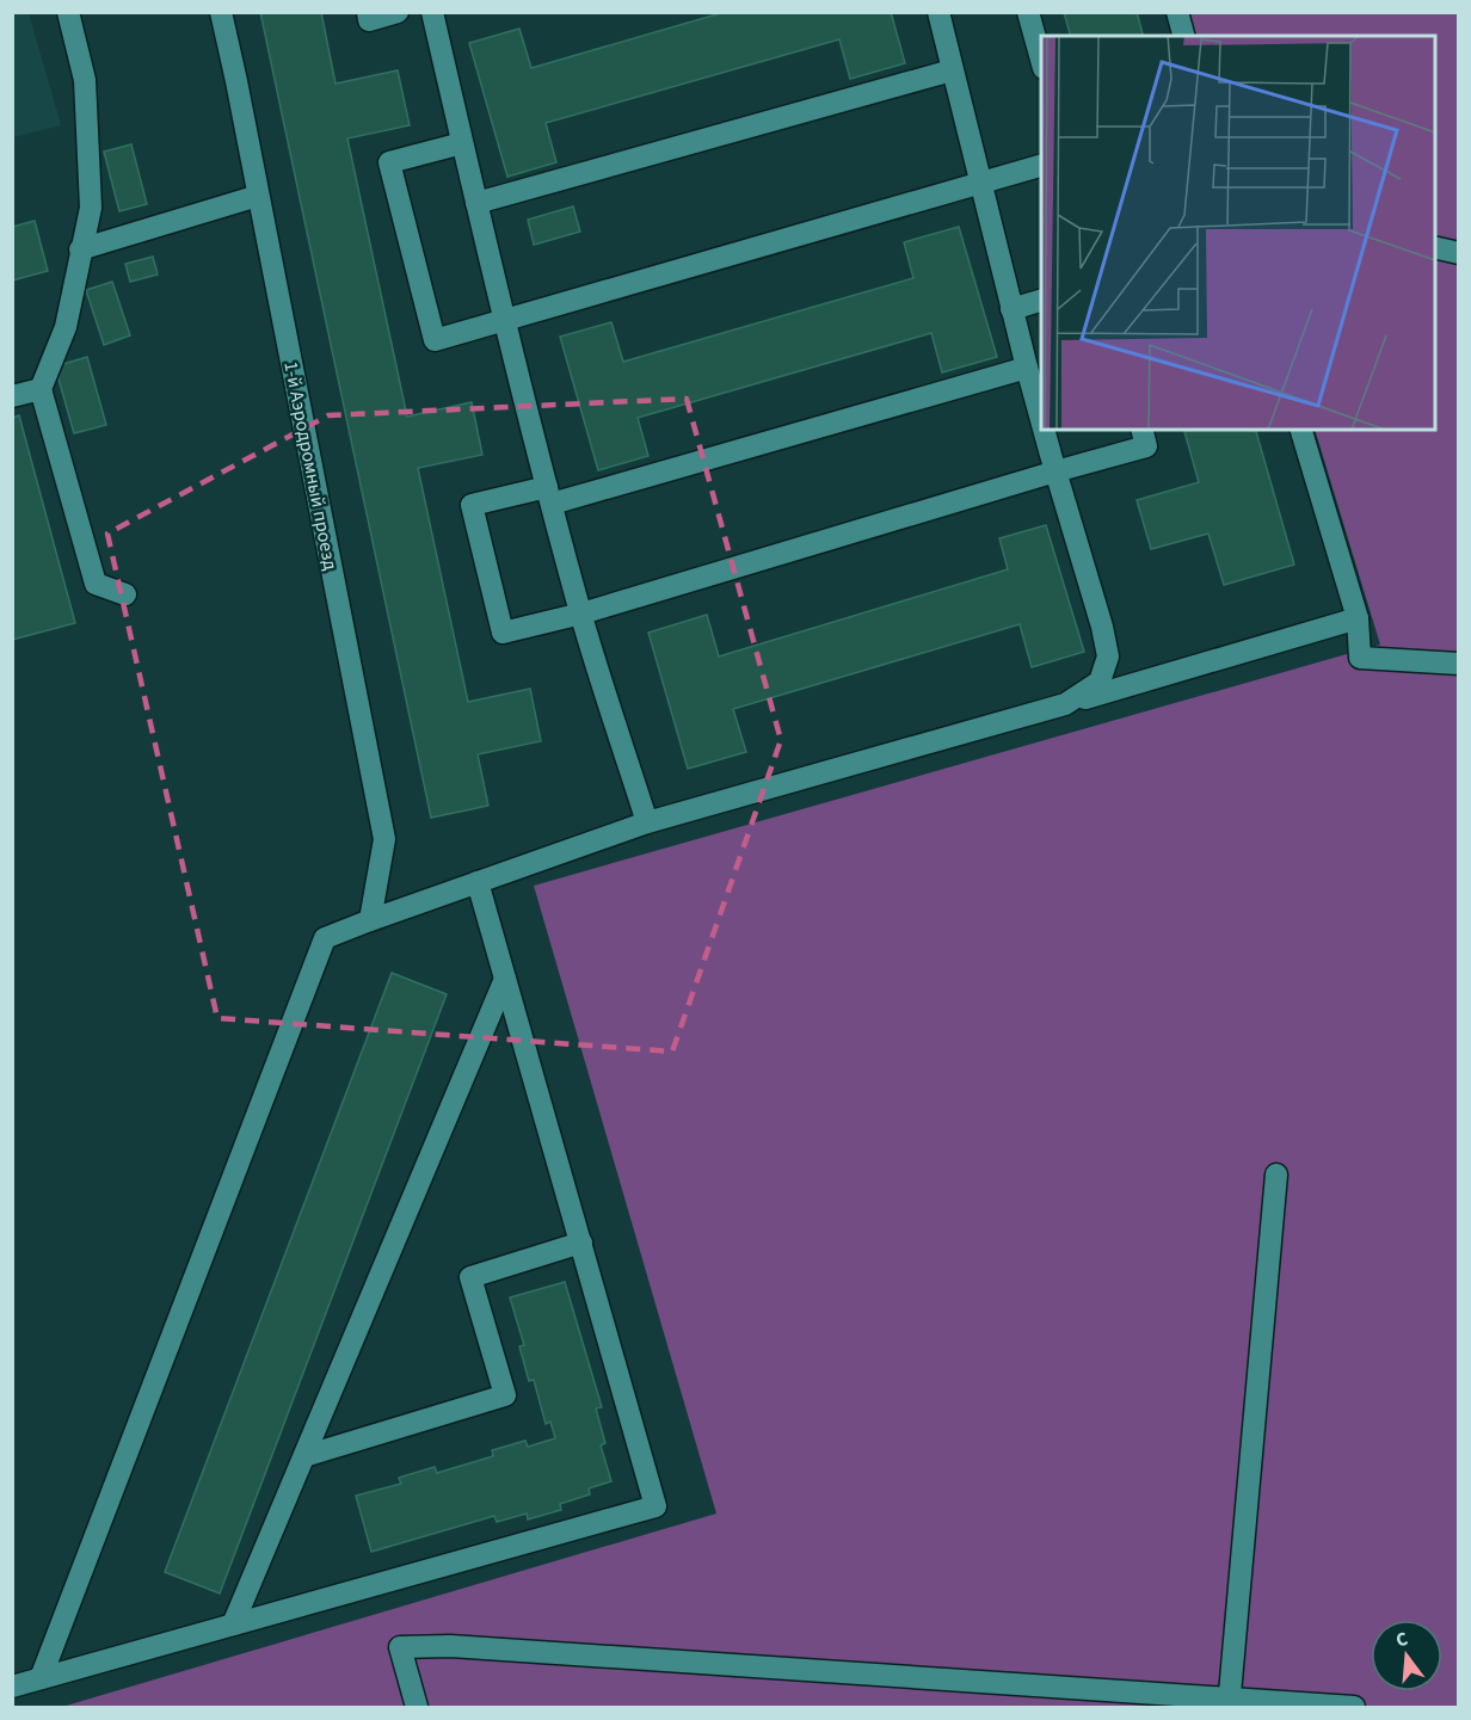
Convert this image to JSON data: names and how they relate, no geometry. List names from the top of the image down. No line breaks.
{"streets":{"lane":["1-й Аэродромный проезд"]},"north":"top"}
